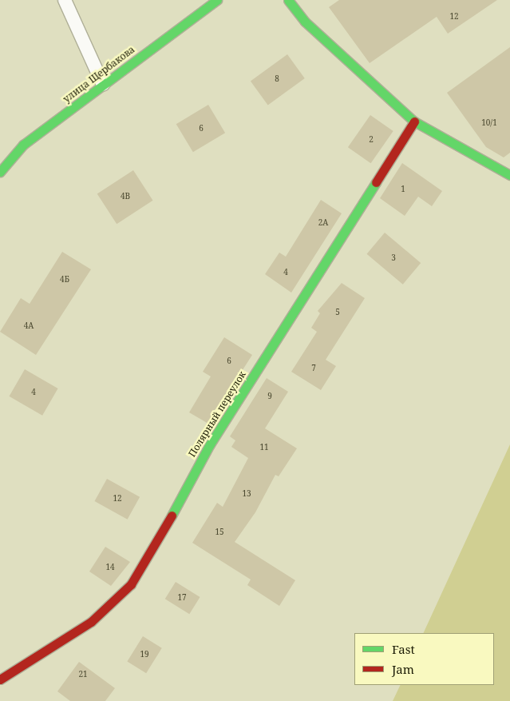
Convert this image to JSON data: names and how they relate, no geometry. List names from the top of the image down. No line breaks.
{"streets":{"street":["улица Щербакова","Полярный переулок"]},"house_numbers":["12","8","10/1","6","2","1","4В","2А","3","4","4Б","5","4А","6","7","4","9","11","13","12","15","14","17","19","21"],"legend":["Fast","Jam"]}
